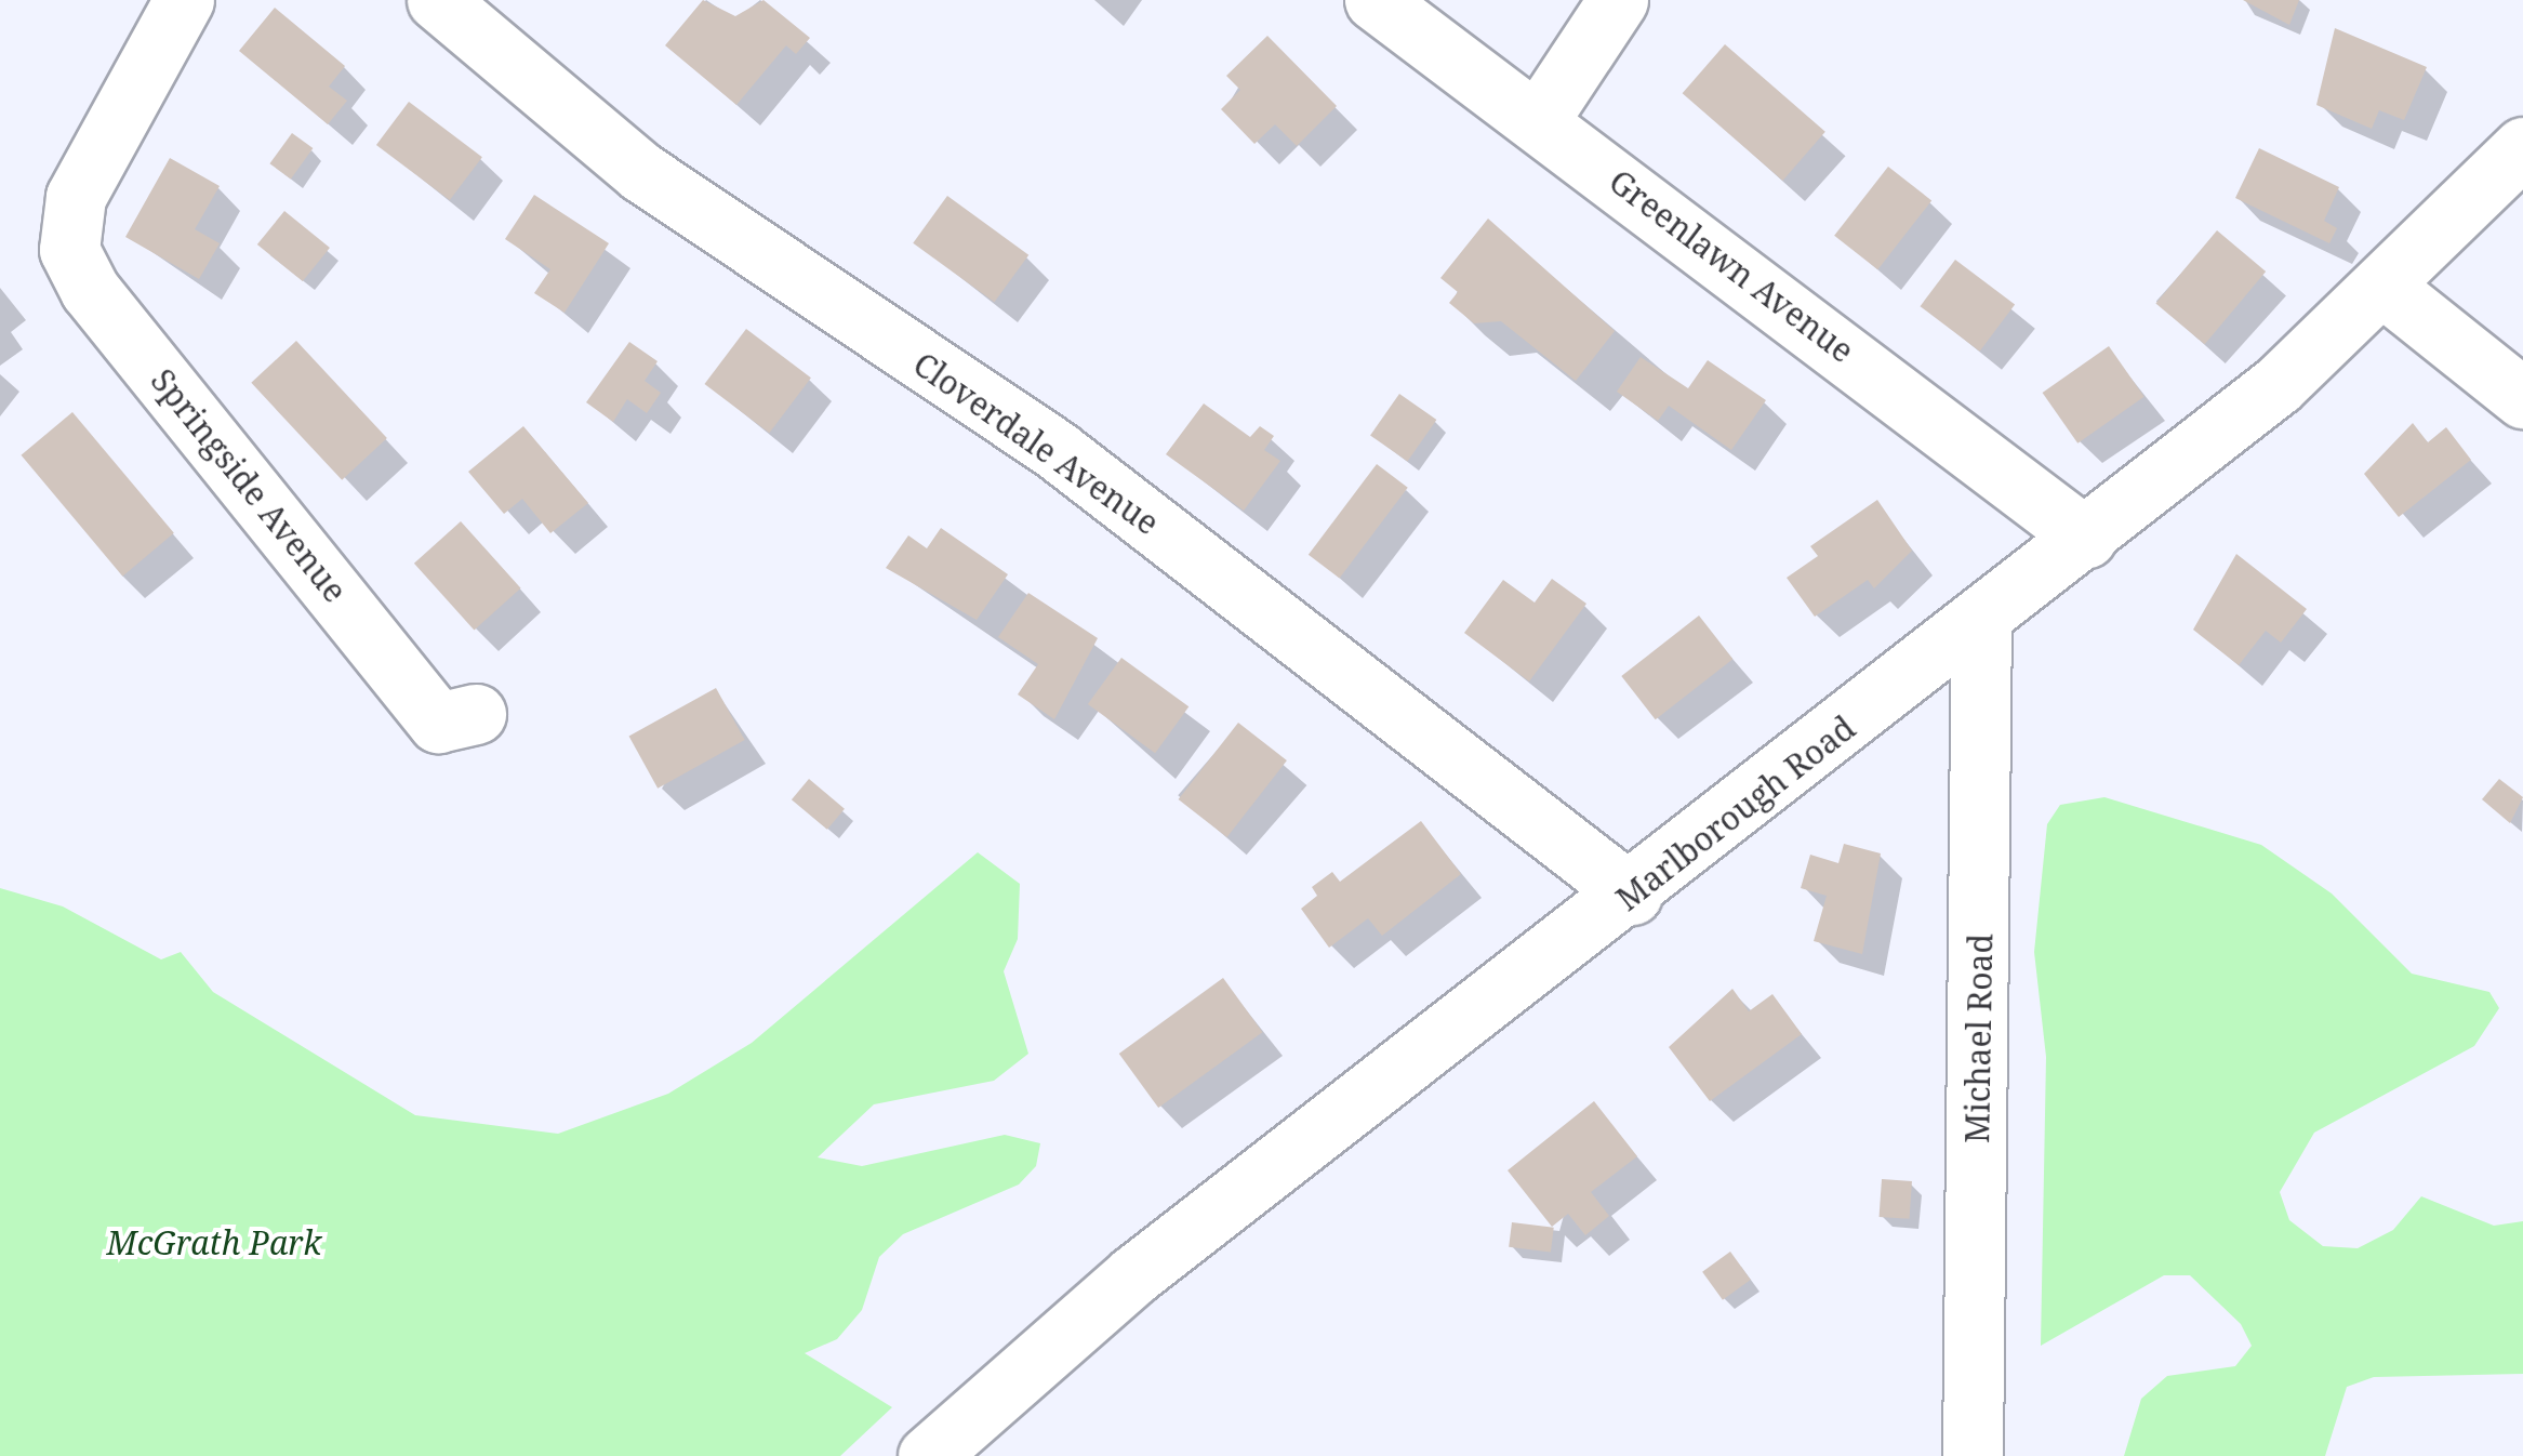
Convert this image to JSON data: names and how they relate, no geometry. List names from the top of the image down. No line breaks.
{"streets":{"street":["Greenlawn Avenue","Cloverdale Avenue","Springside Avenue","Marlborough Road","Michael Road"]},"crossings":[["Greenlawn Avenue","Marlborough Road"],["Cloverdale Avenue","Marlborough Road"],["Marlborough Road","Michael Road"]],"parks":["McGrath Park"]}
